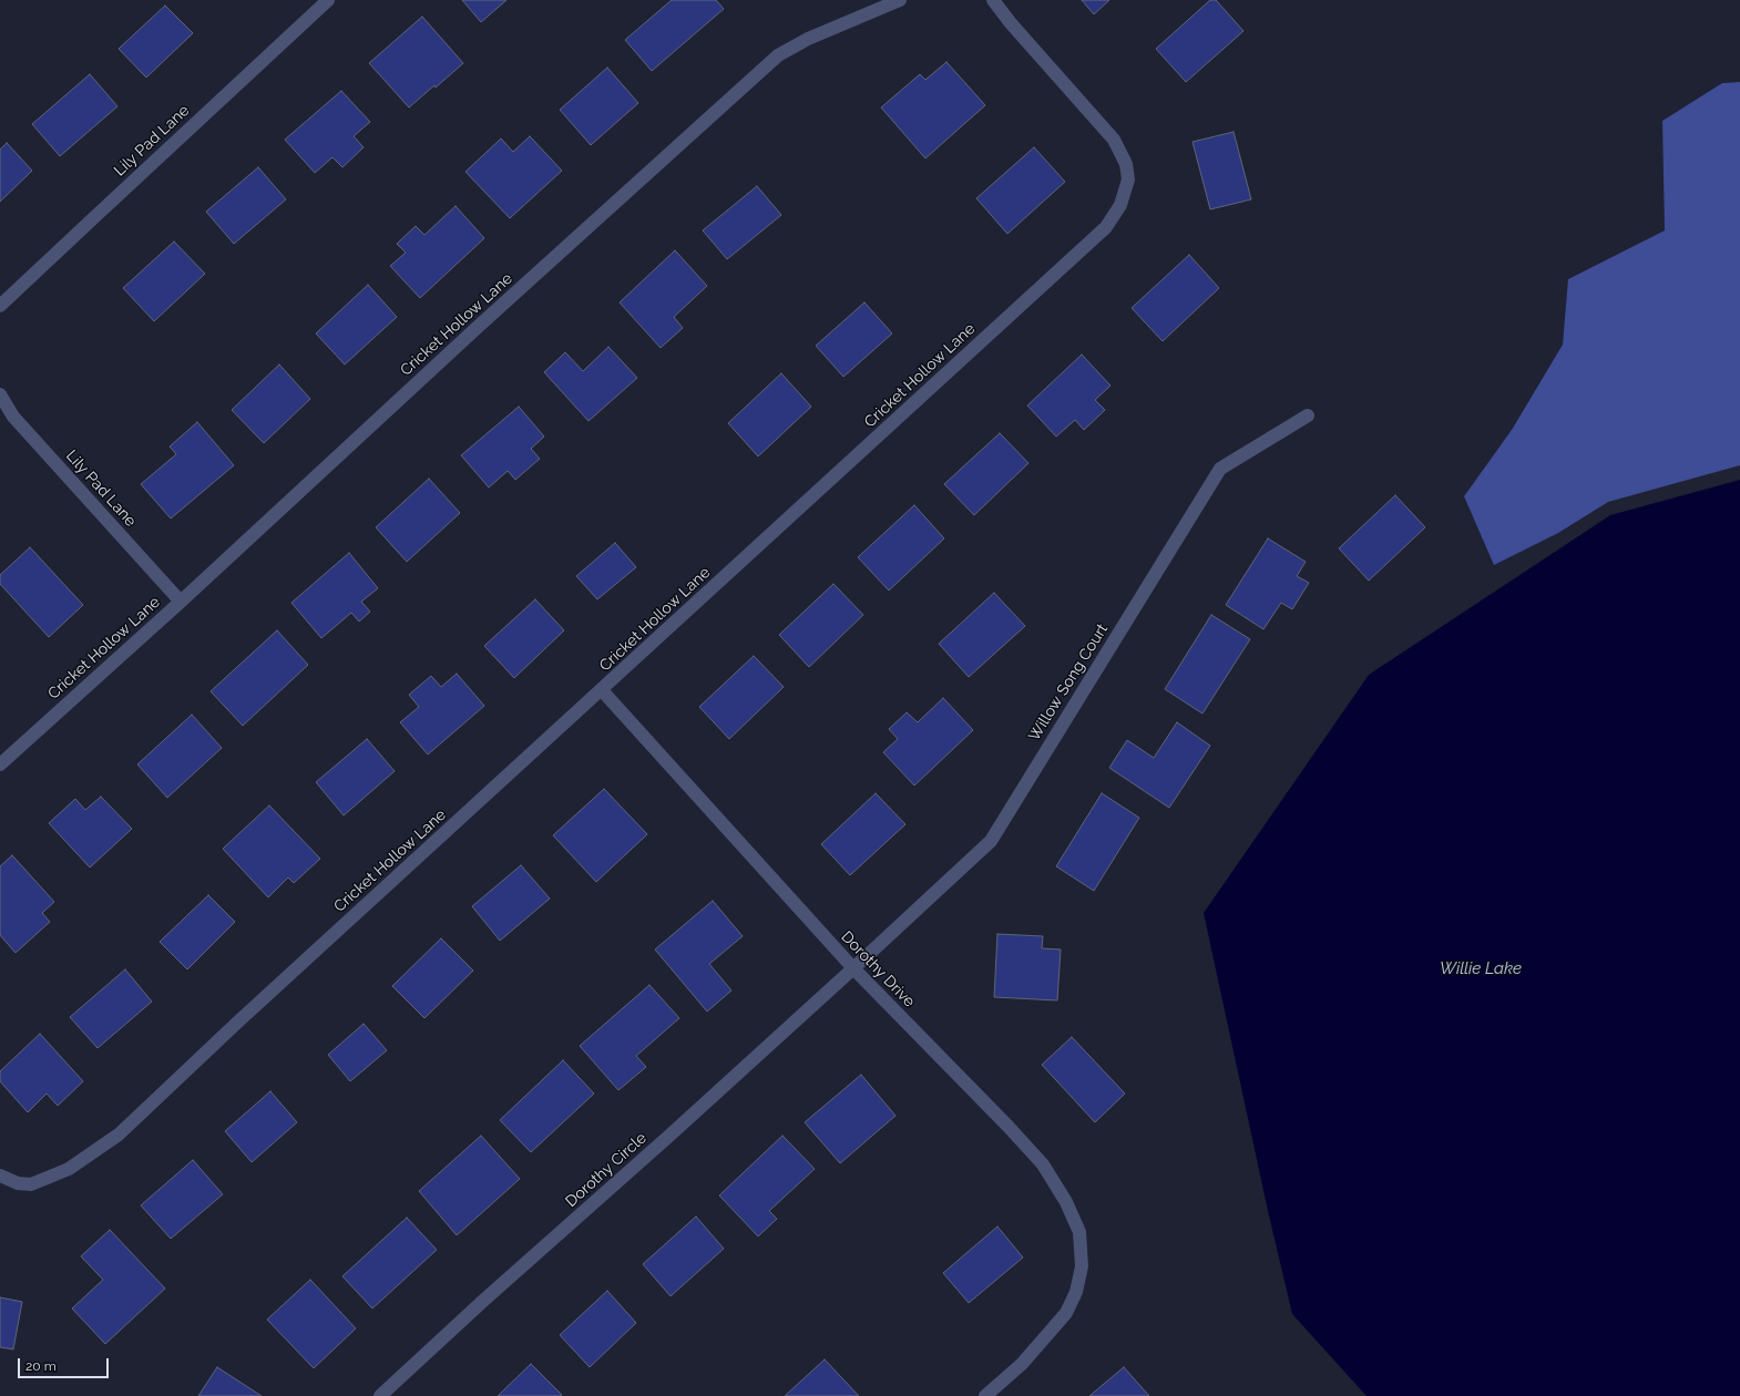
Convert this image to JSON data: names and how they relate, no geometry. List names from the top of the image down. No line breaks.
{"streets":{"street":["Lily Pad Lane","Cricket Hollow Lane","Willow Song Court","Dorothy Drive","Dorothy Circle"]},"crossings":[["Lily Pad Lane","Cricket Hollow Lane"],["Cricket Hollow Lane","Dorothy Drive"],["Willow Song Court","Dorothy Drive"],["Willow Song Court","Dorothy Circle"],["Dorothy Drive","Dorothy Circle"]],"water":["Willie Lake"],"scale_bar":"20 m"}
